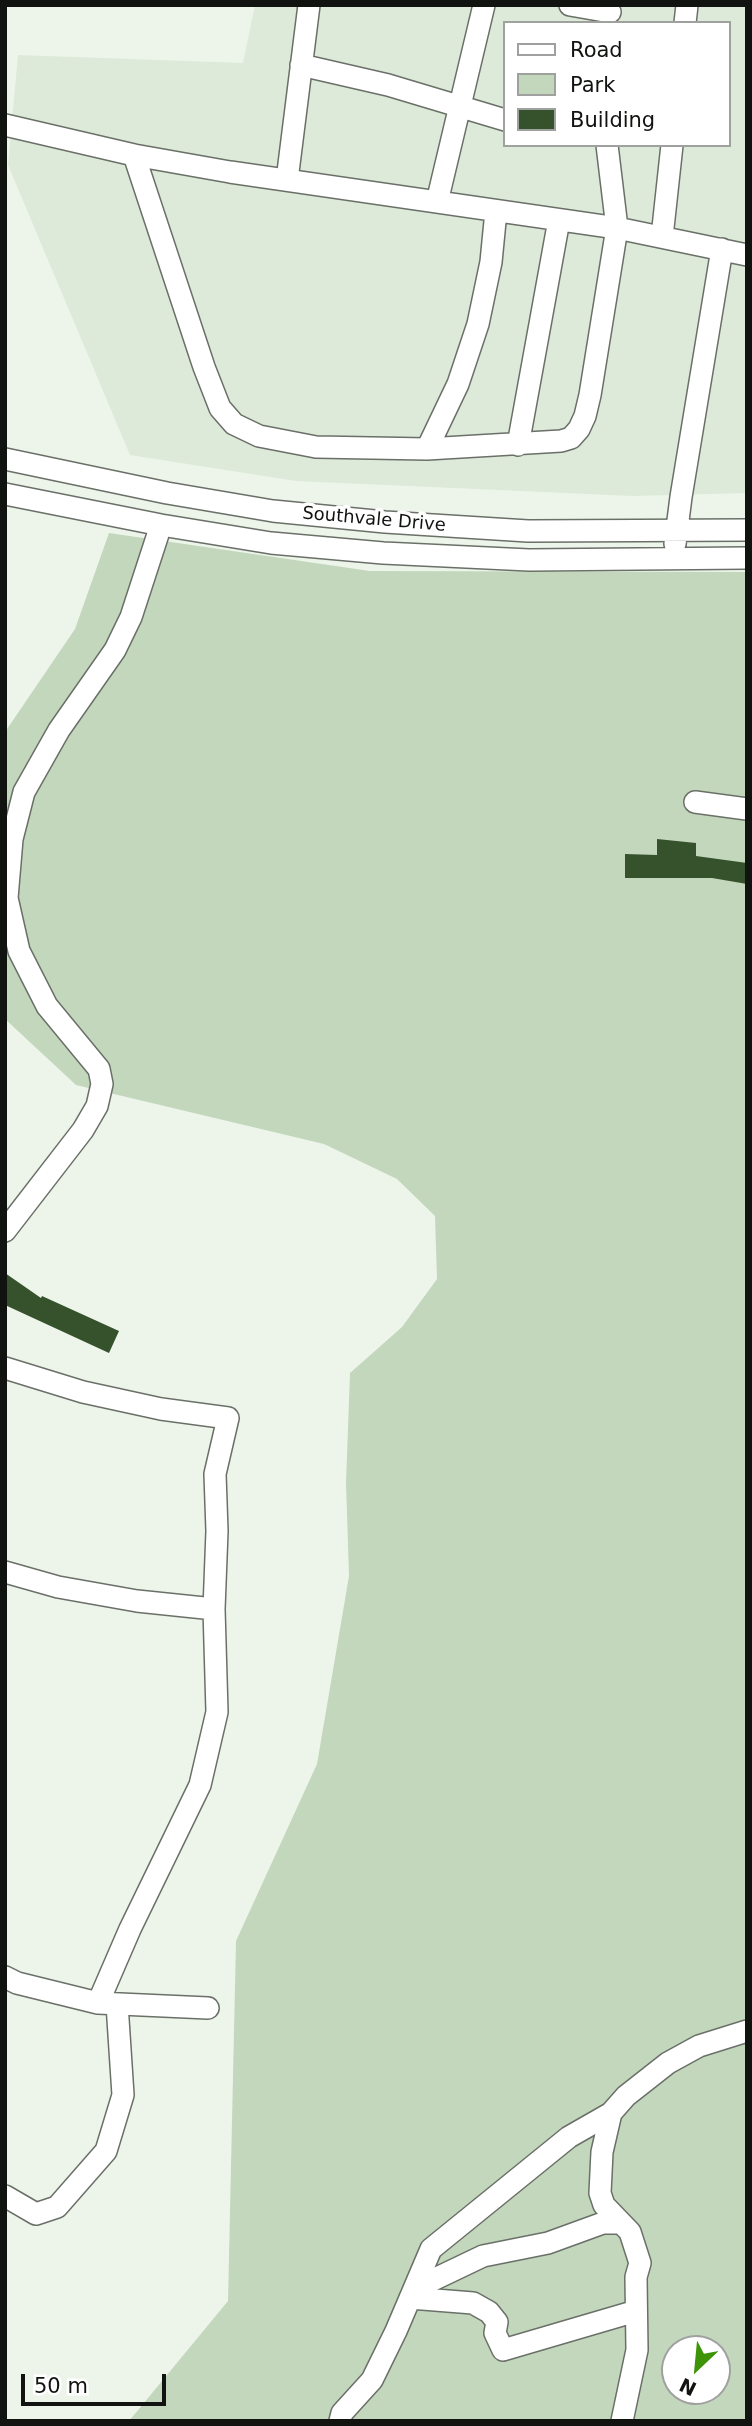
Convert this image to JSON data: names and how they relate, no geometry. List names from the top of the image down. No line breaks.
{"streets":{"street":["Southvale Drive"]},"legend":["Road","Park","Building"],"scale_bar":"50 m","north":"bottom left"}
